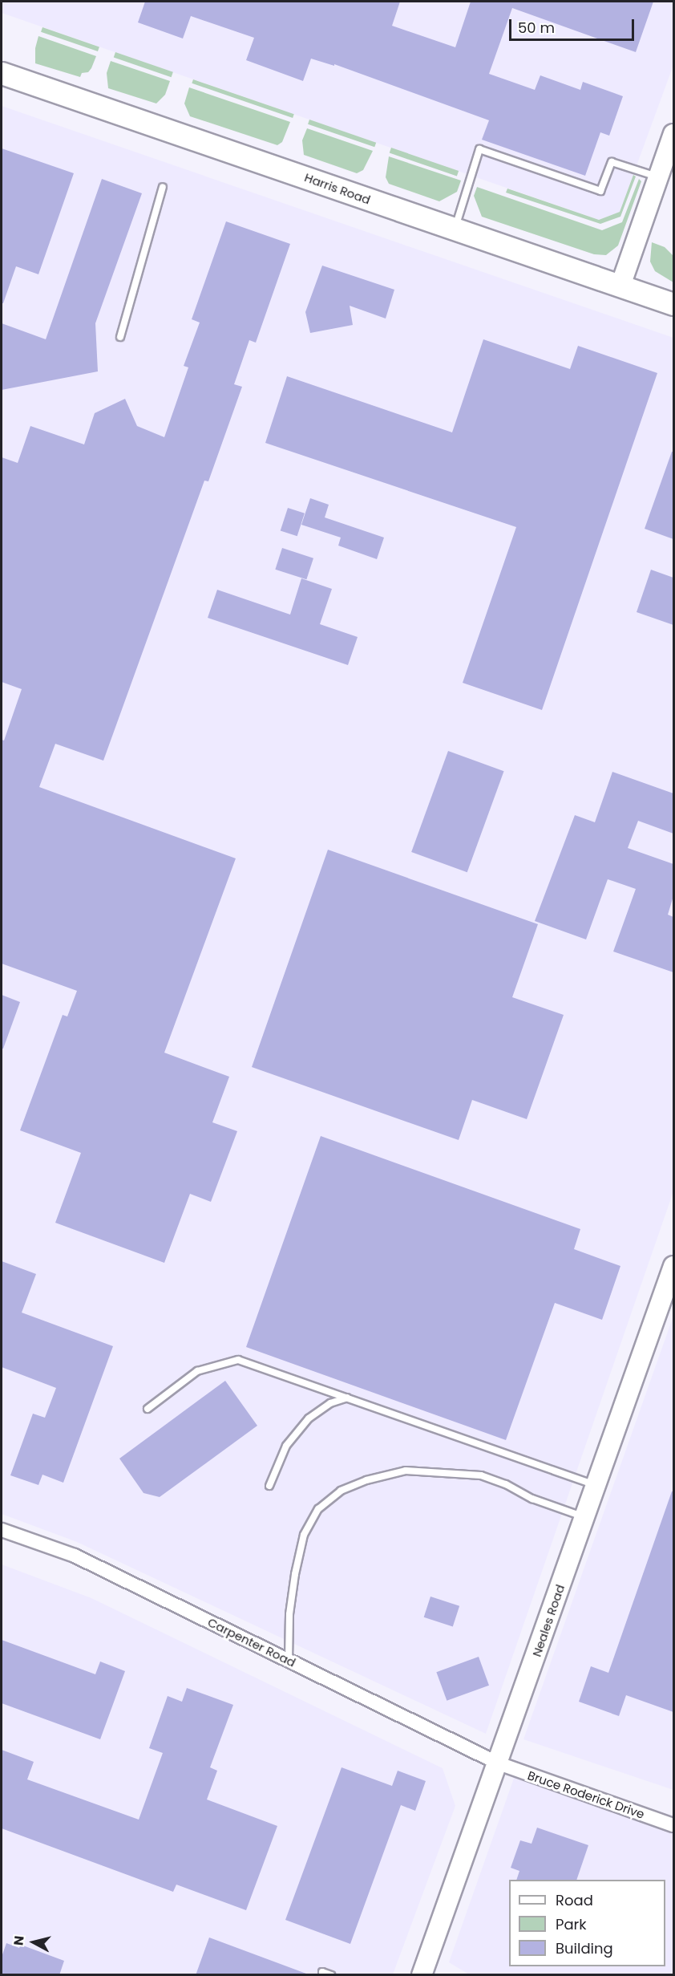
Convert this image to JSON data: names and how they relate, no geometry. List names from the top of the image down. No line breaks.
{"streets":{"main road":["Harris Road"],"street":["Neales Road","Carpenter Road","Bruce Roderick Drive"]},"crossings":[["Neales Road","Carpenter Road"],["Neales Road","Bruce Roderick Drive"],["Carpenter Road","Bruce Roderick Drive"]],"legend":["Road","Park","Building"],"scale_bar":"50 m","north":"left"}
